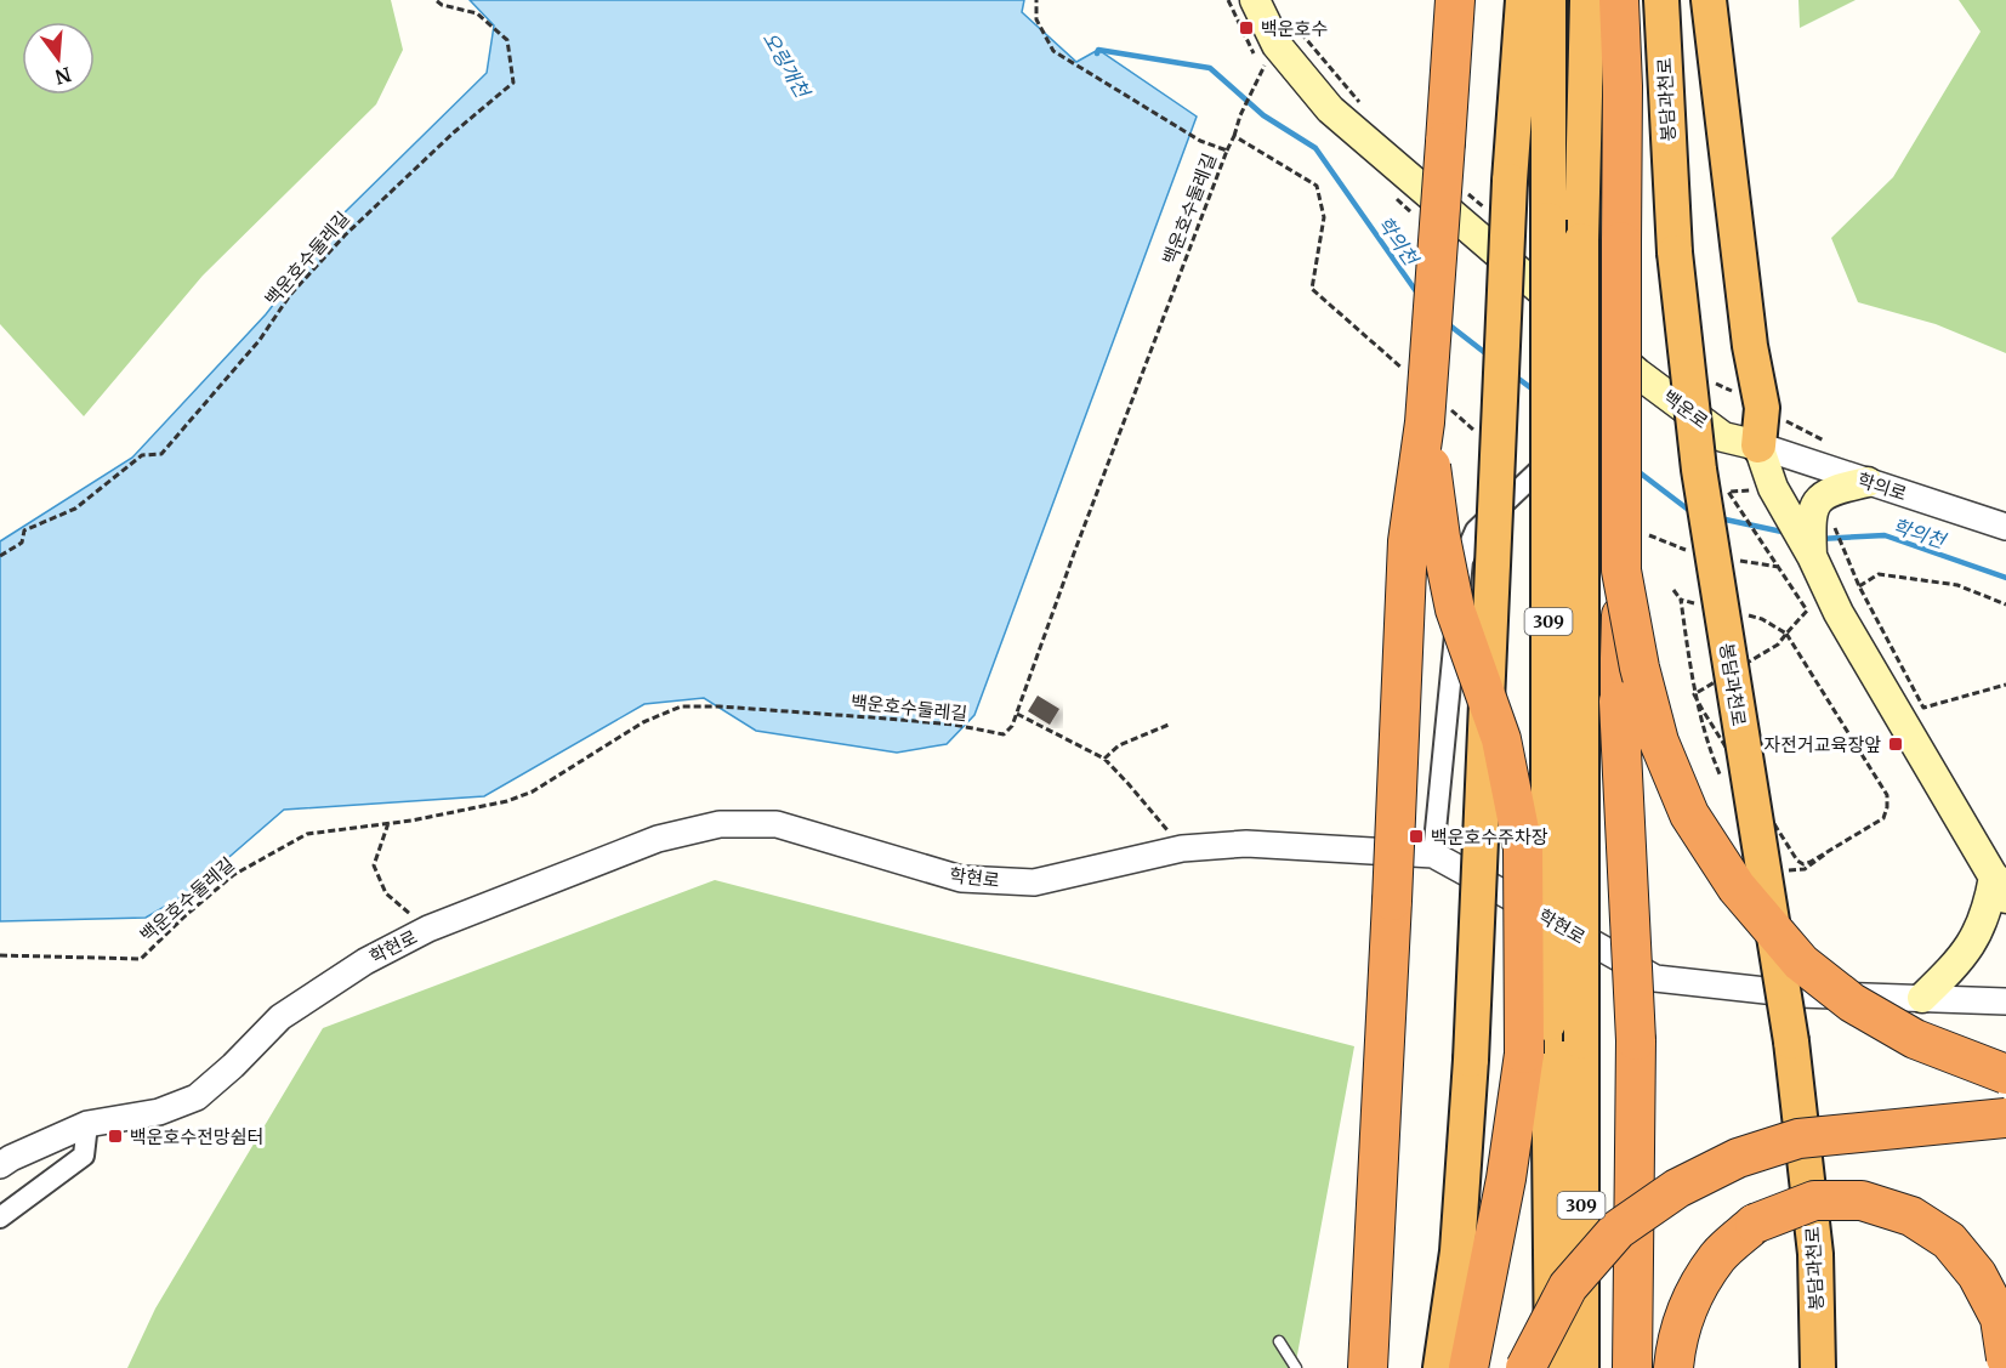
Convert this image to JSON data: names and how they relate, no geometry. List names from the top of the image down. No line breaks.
{"streets":{"highway":["봉담과천로","309"],"main road":["백운로"],"street":["학의로","학현로"],"path":["백운호수둘레길"]},"crossings":[["백운로","학의로"]],"water":["오링개천","학의천"],"places":{"transit":["백운호수","자전거교육장앞","백운호수주차장","백운호수전망쉼터"]},"north":"bottom"}
